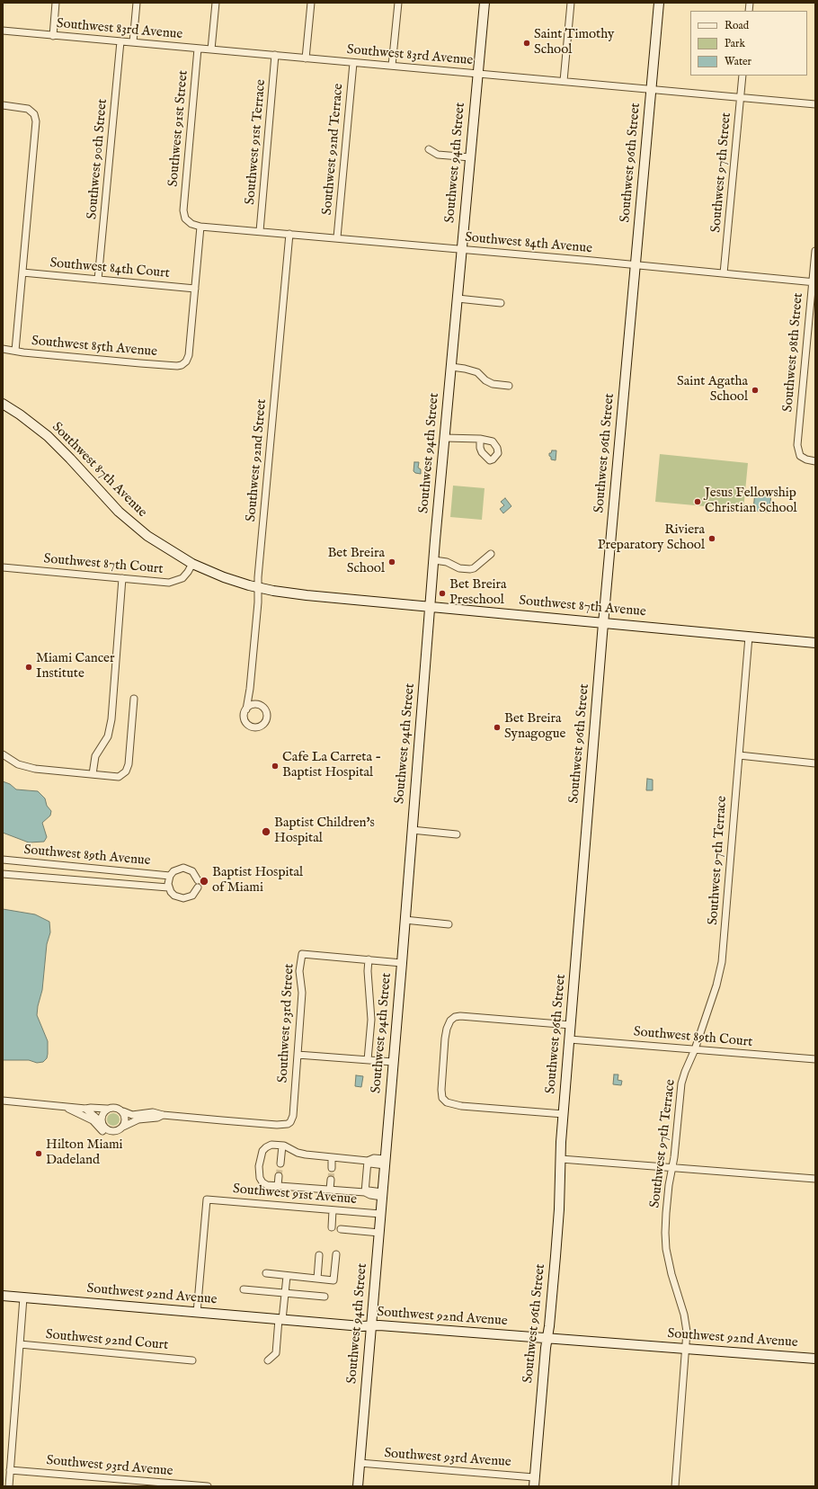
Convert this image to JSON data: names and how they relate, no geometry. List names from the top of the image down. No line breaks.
{"streets":{"street":["Southwest 83rd Avenue","Southwest 91st Street","Southwest 91st Terrace","Southwest 92nd Terrace","Southwest 90th Street","Southwest 94th Street","Southwest 96th Street","Southwest 97th Street","Southwest 84th Avenue","Southwest 84th Court","Southwest 85th Avenue","Southwest 98th Street","Southwest 92nd Street","Southwest 87th Avenue","Southwest 87th Court","Southwest 89th Avenue","Southwest 97th Terrace","Southwest 93rd Street","Southwest 89th Court","Southwest 91st Avenue","Southwest 92nd Avenue","Southwest 92nd Court","Southwest 93rd Avenue"]},"crossings":[["Southwest 83rd Avenue","Southwest 91st Street"],["Southwest 83rd Avenue","Southwest 91st Terrace"],["Southwest 83rd Avenue","Southwest 92nd Terrace"],["Southwest 83rd Avenue","Southwest 90th Street"],["Southwest 83rd Avenue","Southwest 94th Street"],["Southwest 83rd Avenue","Southwest 96th Street"],["Southwest 83rd Avenue","Southwest 97th Street"],["Southwest 91st Street","Southwest 84th Avenue"],["Southwest 91st Terrace","Southwest 84th Avenue"],["Southwest 92nd Terrace","Southwest 84th Avenue"],["Southwest 90th Street","Southwest 84th Court"],["Southwest 94th Street","Southwest 84th Avenue"],["Southwest 94th Street","Southwest 87th Avenue"],["Southwest 94th Street","Southwest 91st Avenue"],["Southwest 94th Street","Southwest 92nd Avenue"],["Southwest 94th Street","Southwest 93rd Avenue"],["Southwest 96th Street","Southwest 84th Avenue"],["Southwest 96th Street","Southwest 87th Avenue"],["Southwest 96th Street","Southwest 89th Court"],["Southwest 96th Street","Southwest 92nd Avenue"],["Southwest 96th Street","Southwest 93rd Avenue"],["Southwest 97th Street","Southwest 84th Avenue"],["Southwest 84th Avenue","Southwest 98th Street"],["Southwest 84th Avenue","Southwest 92nd Street"],["Southwest 84th Court","Southwest 85th Avenue"],["Southwest 92nd Street","Southwest 87th Avenue"],["Southwest 87th Avenue","Southwest 87th Court"],["Southwest 87th Avenue","Southwest 97th Terrace"],["Southwest 97th Terrace","Southwest 89th Court"],["Southwest 97th Terrace","Southwest 92nd Avenue"],["Southwest 91st Avenue","Southwest 92nd Avenue"]],"places":["Saint Timothy School","Saint Agatha School","Jesus Fellowship Christian School","Riviera Preparatory School","Bet Breira School","Bet Breira Preschool","Miami Cancer Institute","Bet Breira Synagogue","Cafe La Carreta - Baptist Hospital","Baptist Children's Hospital","Baptist Hospital of Miami","Hilton Miami Dadeland"],"legend":["Road","Park","Water"]}
